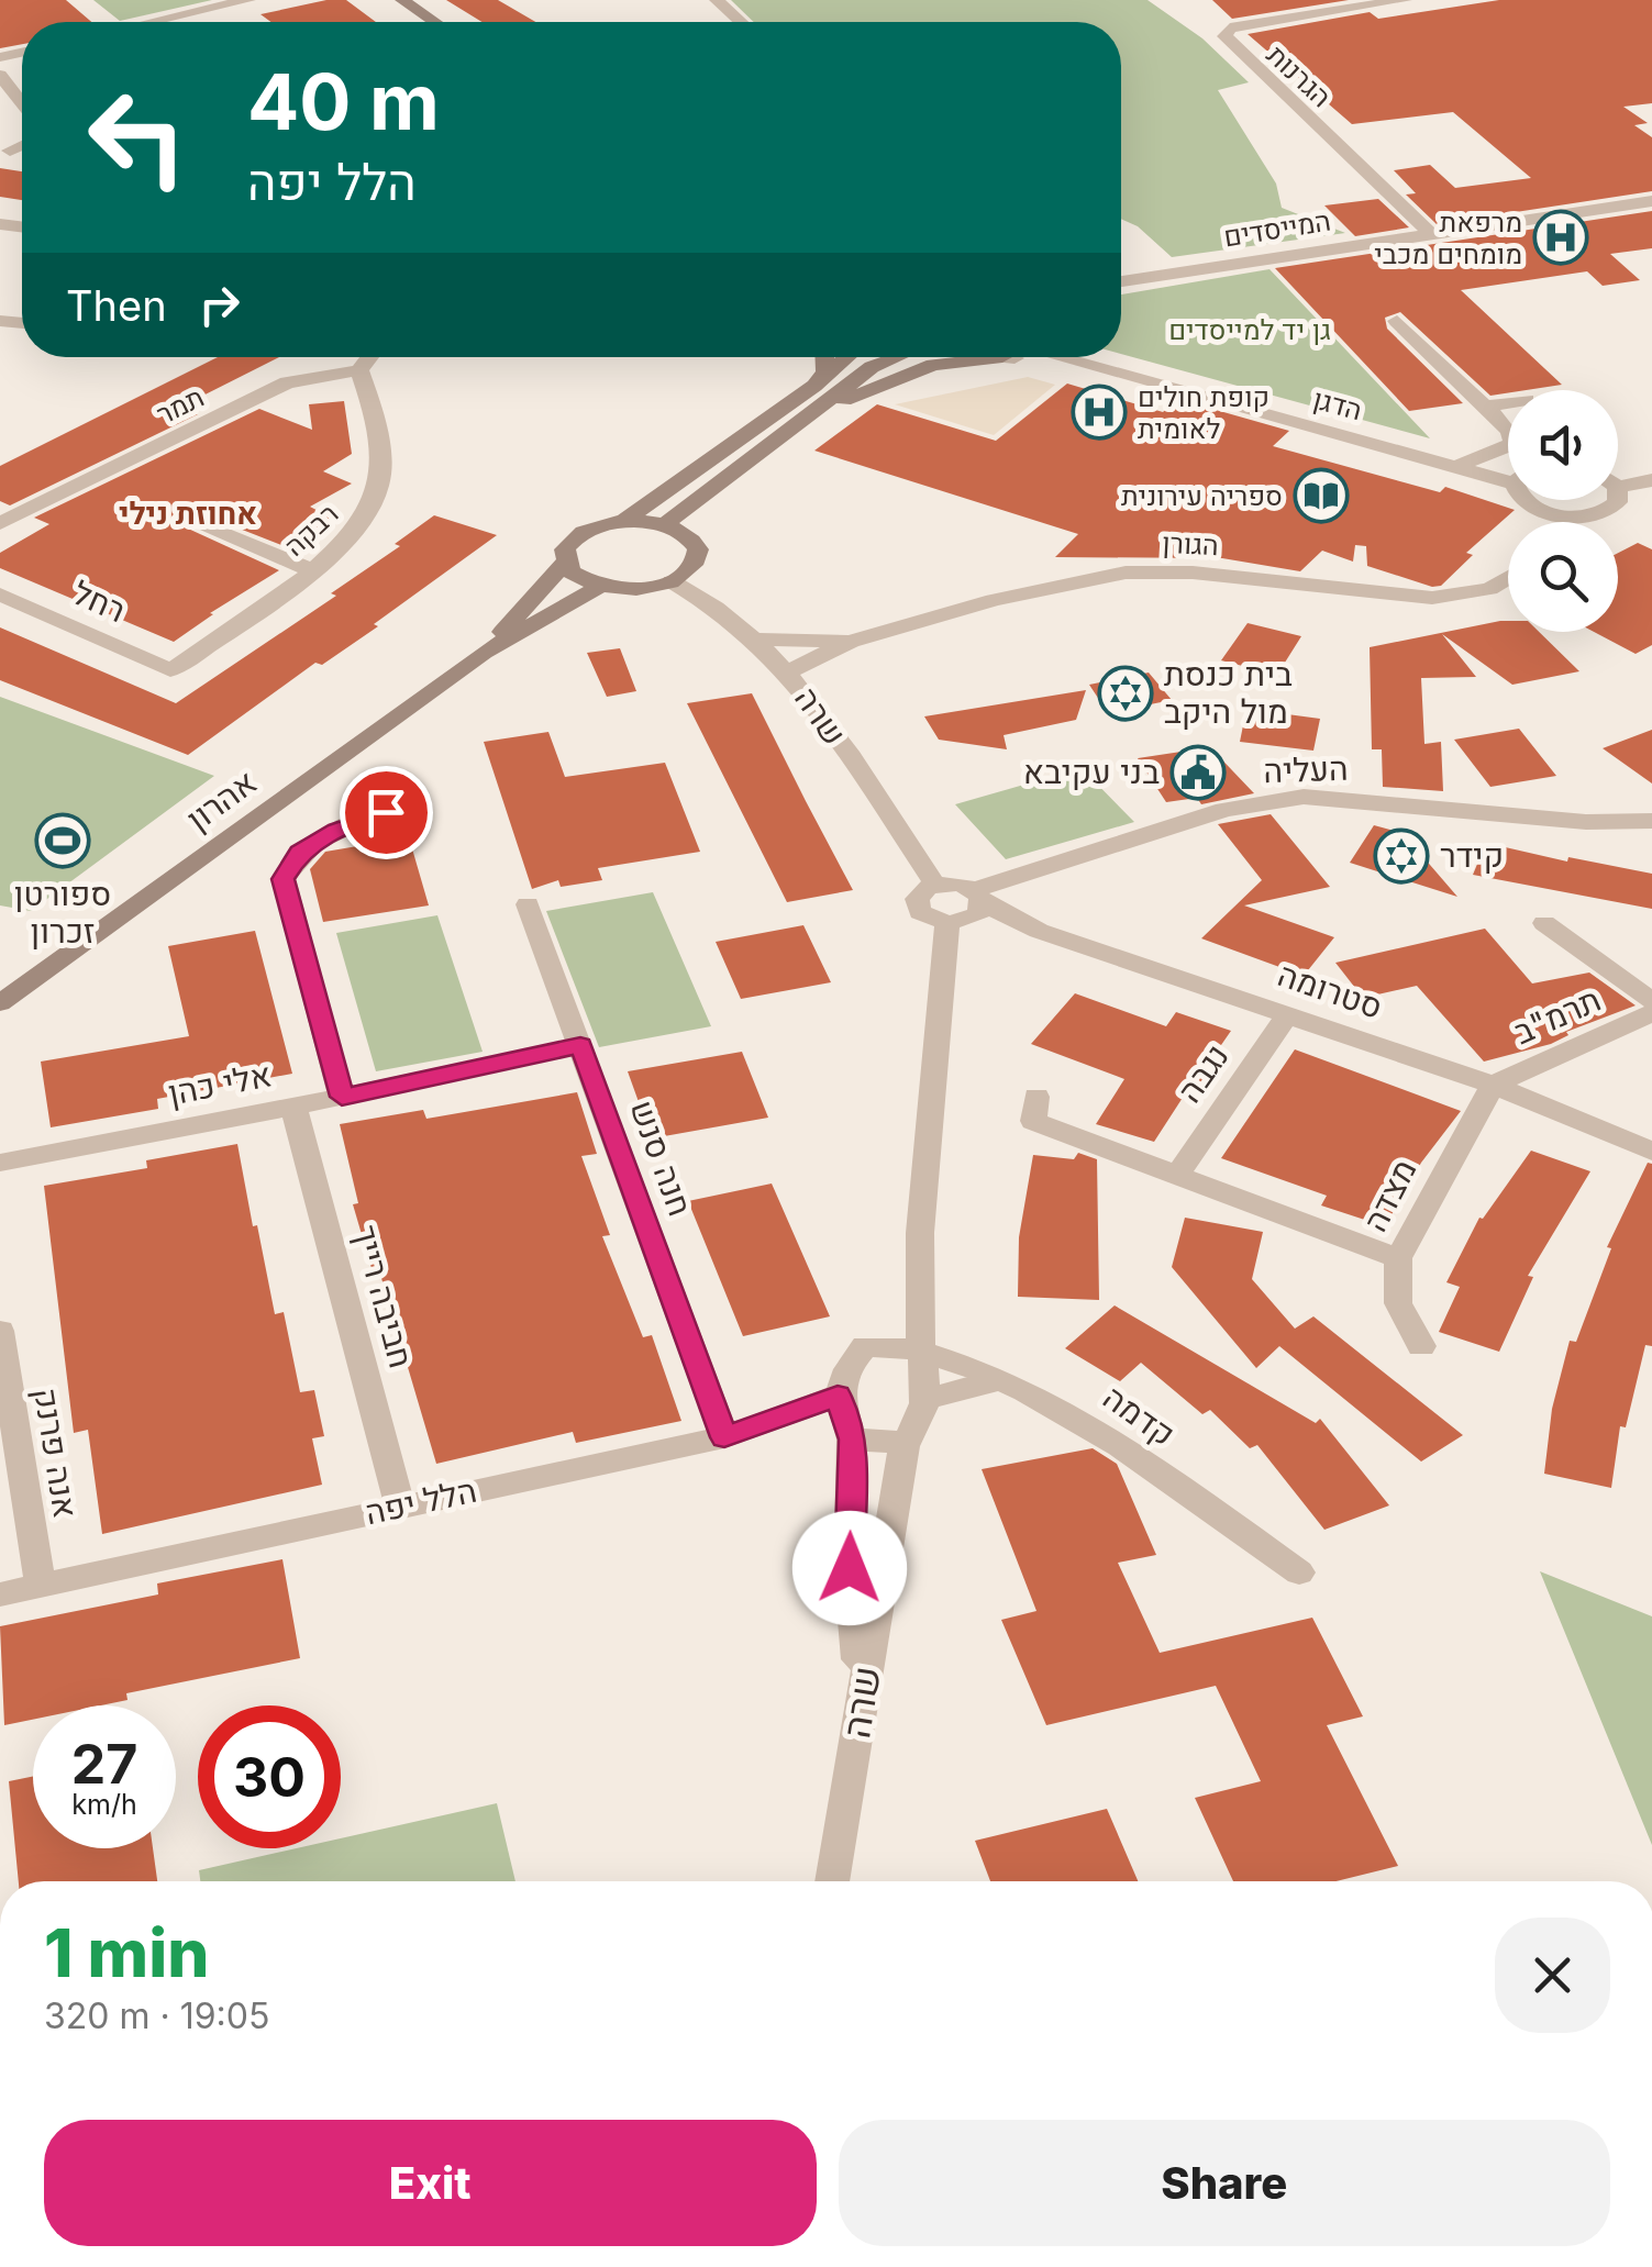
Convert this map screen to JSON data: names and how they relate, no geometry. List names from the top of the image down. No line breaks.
{"streets":{"street":["הגרנות","המייסדים","הדגן","תמר","רבקה","הגורן","רחל","שרה","העליה","אהרון","סטרומה","תרמ\"ב","נגבה","אלי כהן","חנה סנש","מצדה","חביבה רייך","קדמה","אנה פרנק","הלל יפה"]},"crossings":[["הגרנות","המייסדים"],["תמר","רבקה"],["רבקה","רחל"],["הגורן","שרה"],["שרה","העליה"],["שרה","סטרומה"],["שרה","קדמה"],["שרה","הלל יפה"],["העליה","סטרומה"],["סטרומה","תרמ\"ב"],["סטרומה","נגבה"],["סטרומה","מצדה"],["תרמ\"ב","מצדה"],["אלי כהן","חנה סנש"],["אלי כהן","חביבה רייך"],["חנה סנש","הלל יפה"],["חביבה רייך","הלל יפה"],["קדמה","הלל יפה"],["אנה פרנק","הלל יפה"]],"districts":["אחוזת נילי"],"parks":["גן יד למייסדים"],"places":{"hospital":["מרפאת מומחים מכבי","קופת חולים לאומית"],"library":["ספריה עירונית"],"synagogue":["בית כנסת מול היקב","קידר"],"public building":["בני עקיבא"],"sports":["ספורטן זכרון"]},"page":{"turn":["40 m","הלל יפה"],"then":"Then","speed":"27 km/h","limit":"30","heading":["1 min","320 m · 19:05"],"buttons":["Exit","Share"]}}
